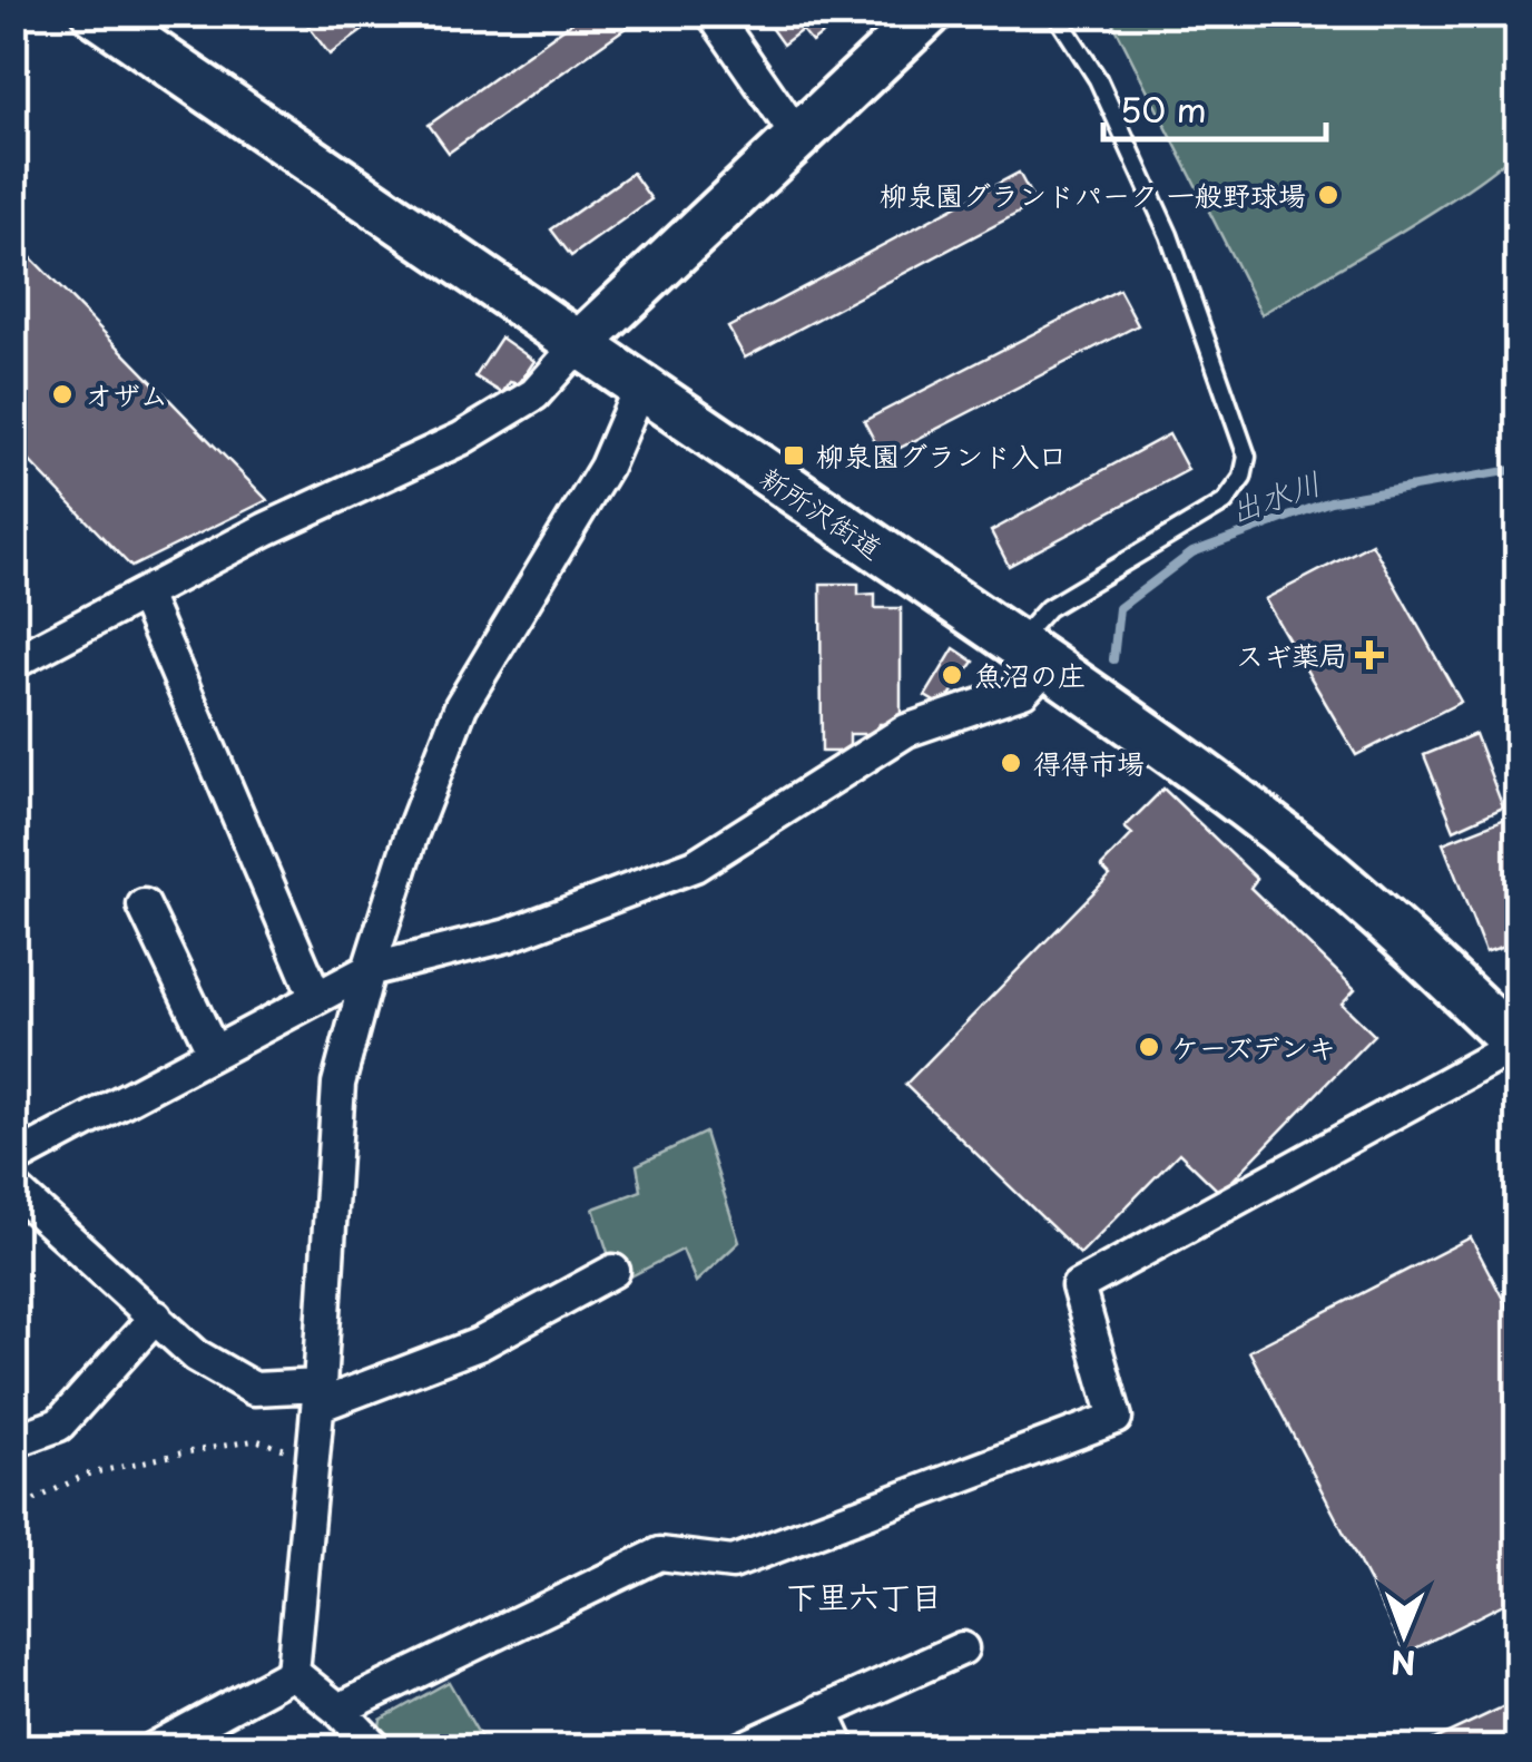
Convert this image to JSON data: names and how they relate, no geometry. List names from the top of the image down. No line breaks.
{"streets":{"street":["新所沢街道"]},"districts":["下里六丁目"],"water":["出水川"],"places":{"other":["柳泉園グランドパーク 一般野球場","オザム","魚沼の庄","得得市場","ケーズデンキ"],"transit":["柳泉園グランド入口"],"health":["スギ薬局"]},"scale_bar":"50 m","north":"bottom"}
